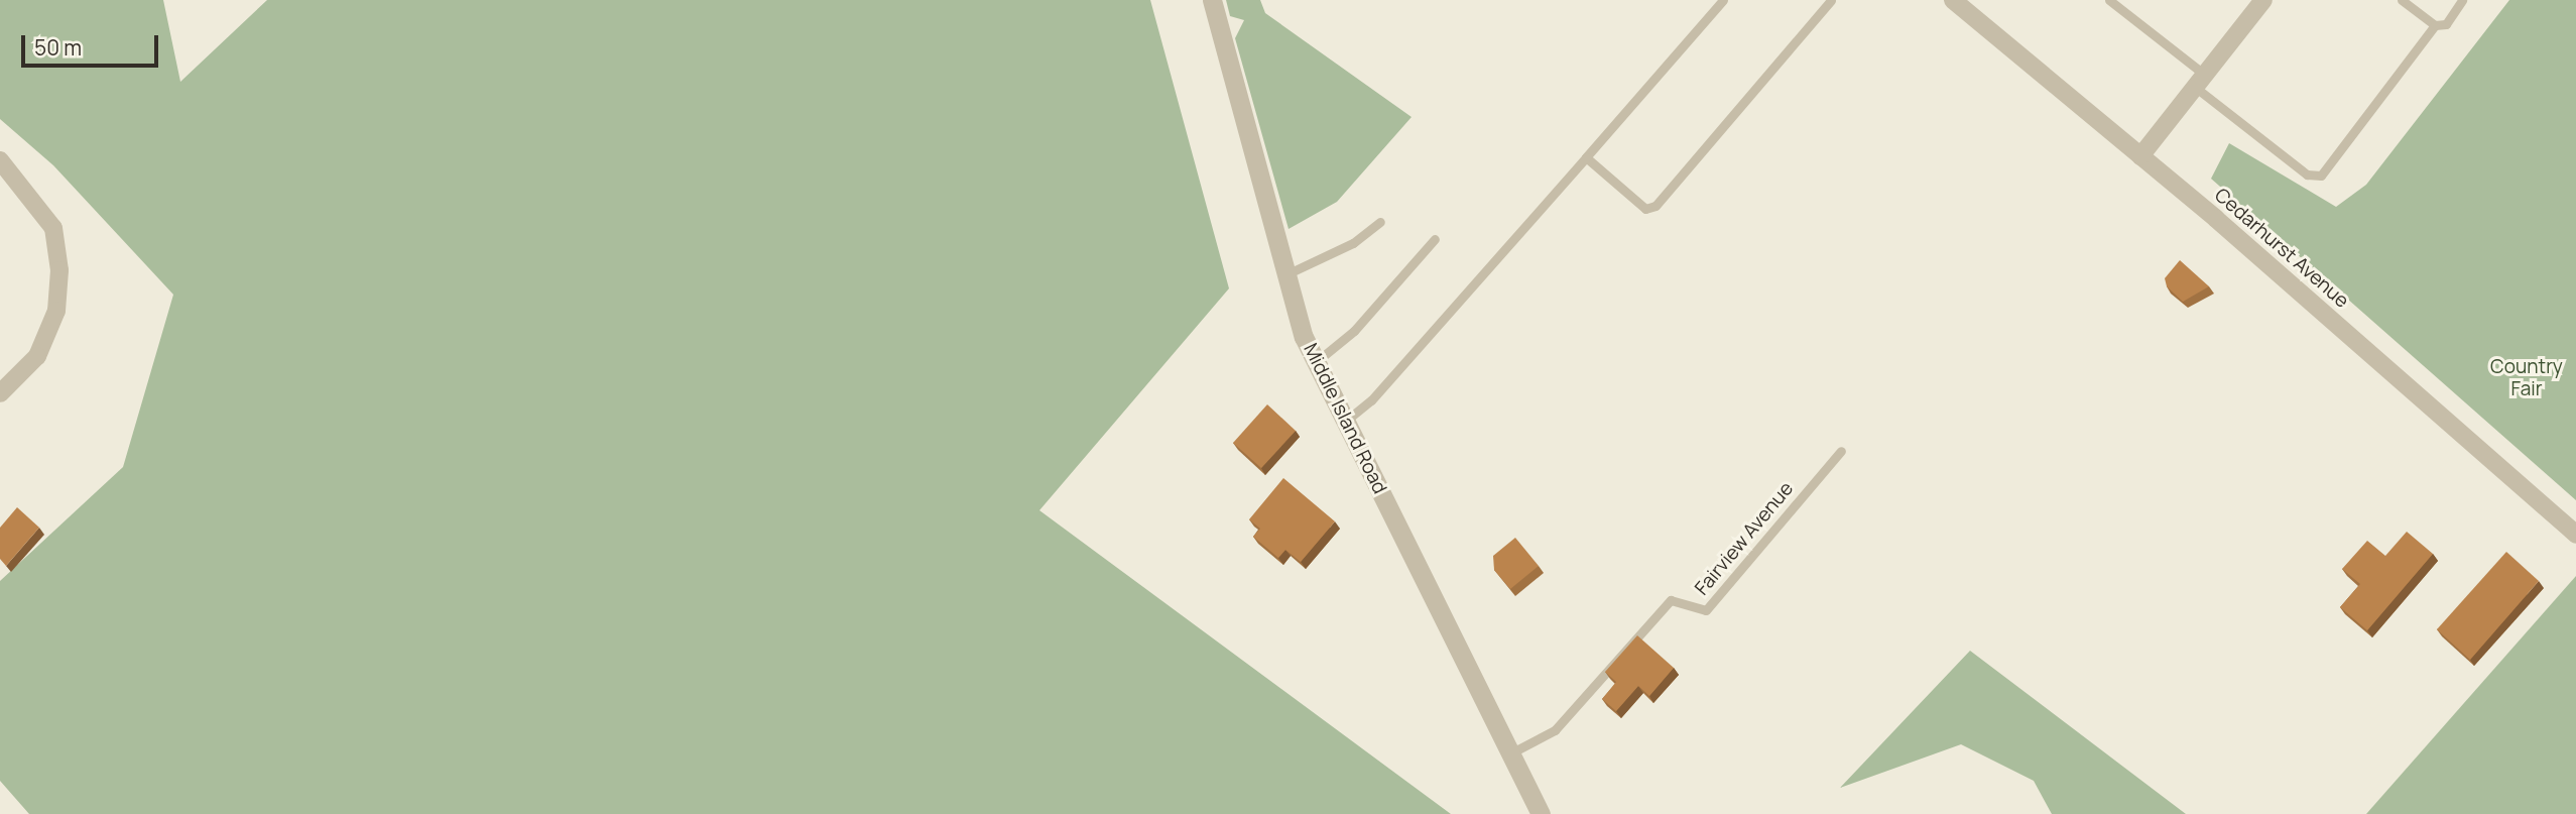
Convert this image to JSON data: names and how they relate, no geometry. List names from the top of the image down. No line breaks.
{"streets":{"street":["Cedarhurst Avenue","Middle Island Road"],"lane":["Fairview Avenue"]},"crossings":[["Middle Island Road","Fairview Avenue"]],"parks":["Country Fair"],"scale_bar":"50 m"}
